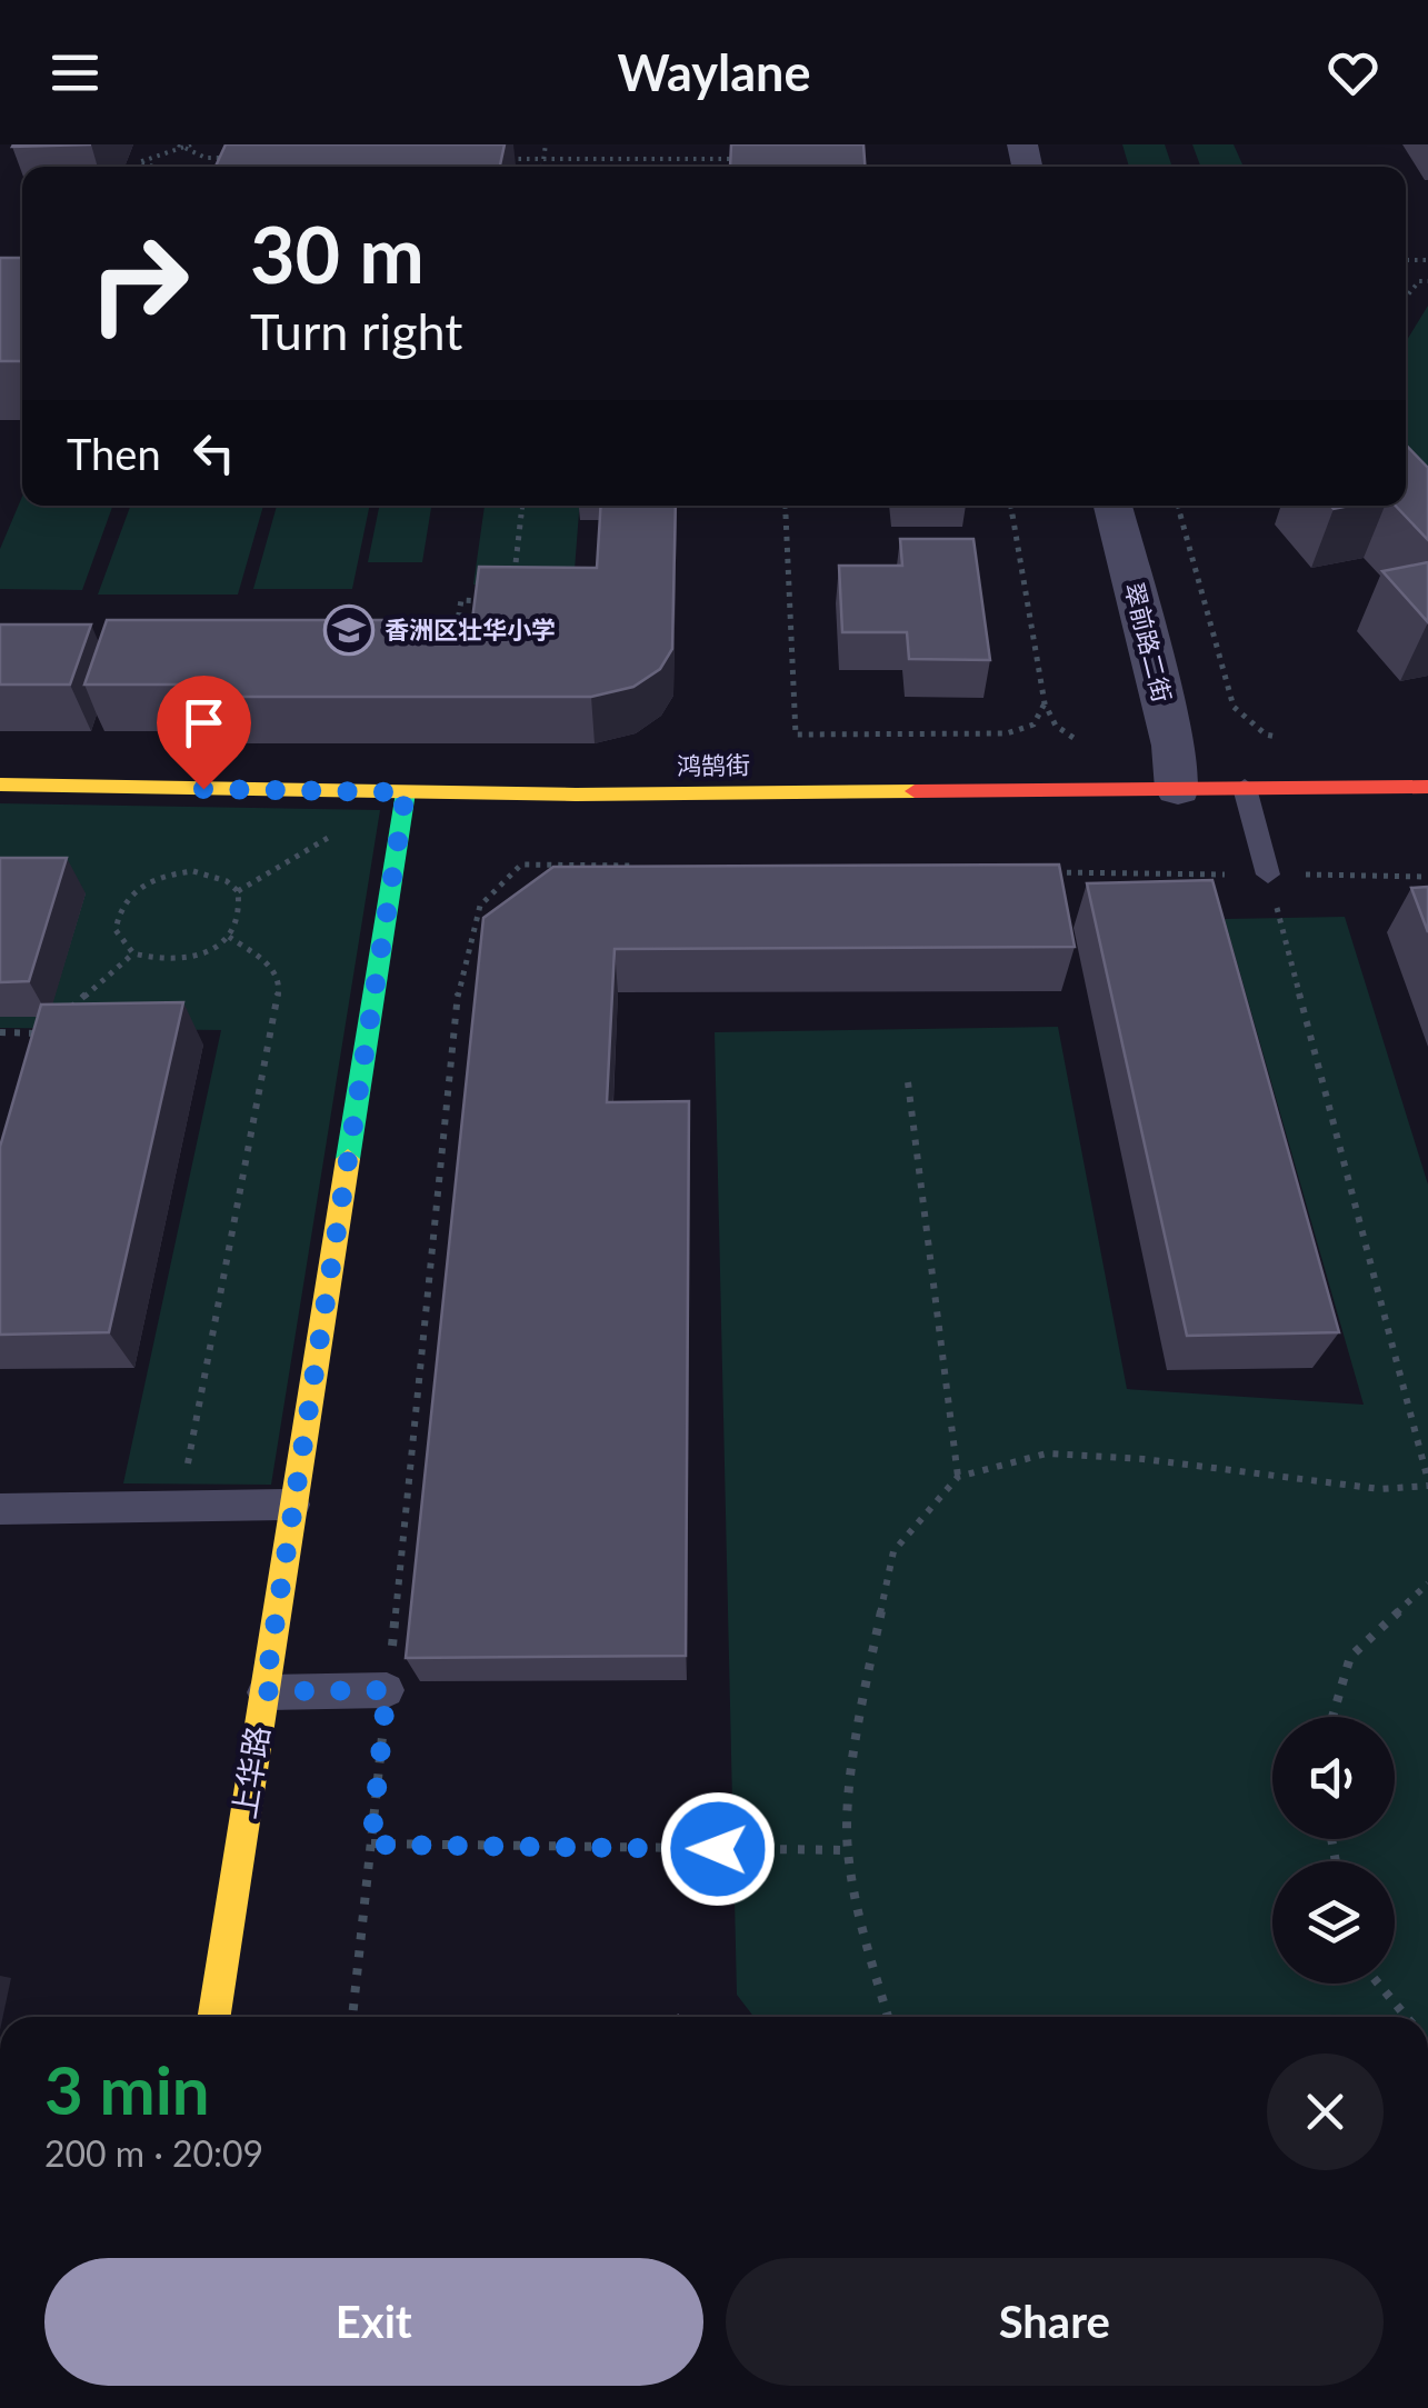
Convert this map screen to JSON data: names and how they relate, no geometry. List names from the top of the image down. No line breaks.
{"streets":{"street":["翠前路二街","鸿鹄街","上华路"]},"crossings":[["翠前路二街","鸿鹄街"],["鸿鹄街","上华路"]],"places":{"school or university":["香洲区壮华小学"]},"page":{"header":"Waylane","turn":["30 m","Turn right"],"then":"Then","heading":["3 min","200 m · 20:09"],"buttons":["Exit","Share"]}}
